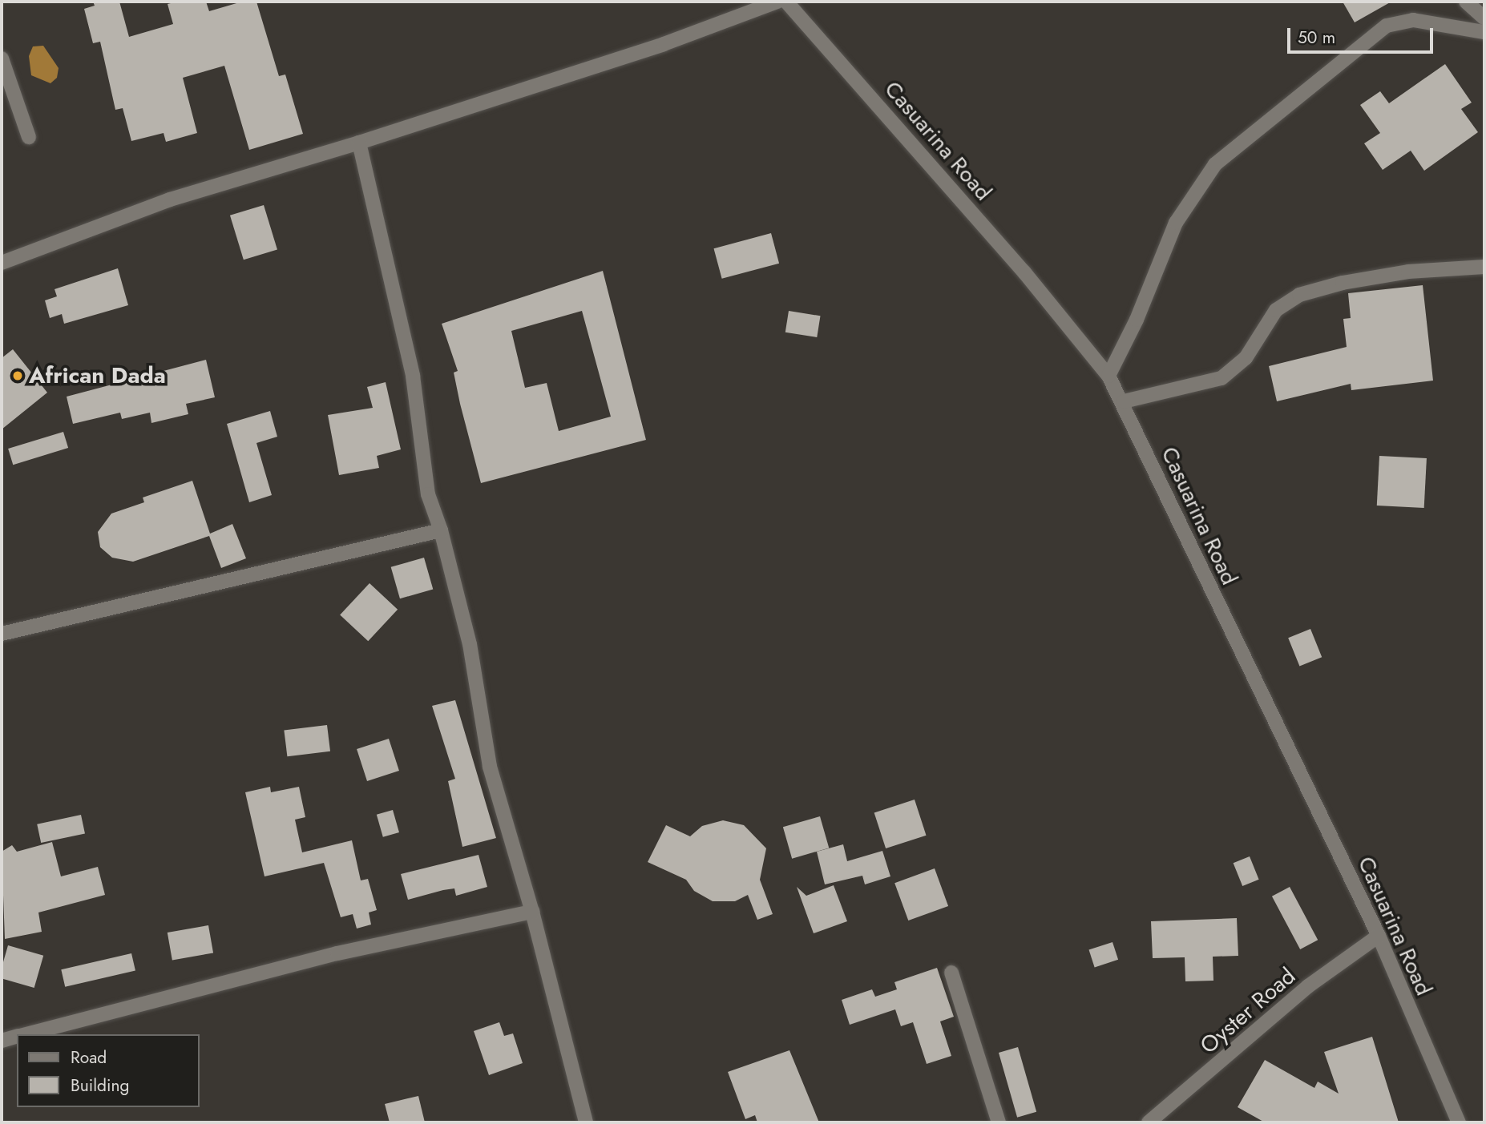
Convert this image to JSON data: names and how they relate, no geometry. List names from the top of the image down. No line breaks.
{"streets":{"street":["Casuarina Road","Oyster Road"]},"crossings":[["Casuarina Road","Oyster Road"]],"places":["African Dada"],"legend":["Road","Building"],"scale_bar":"50 m"}
